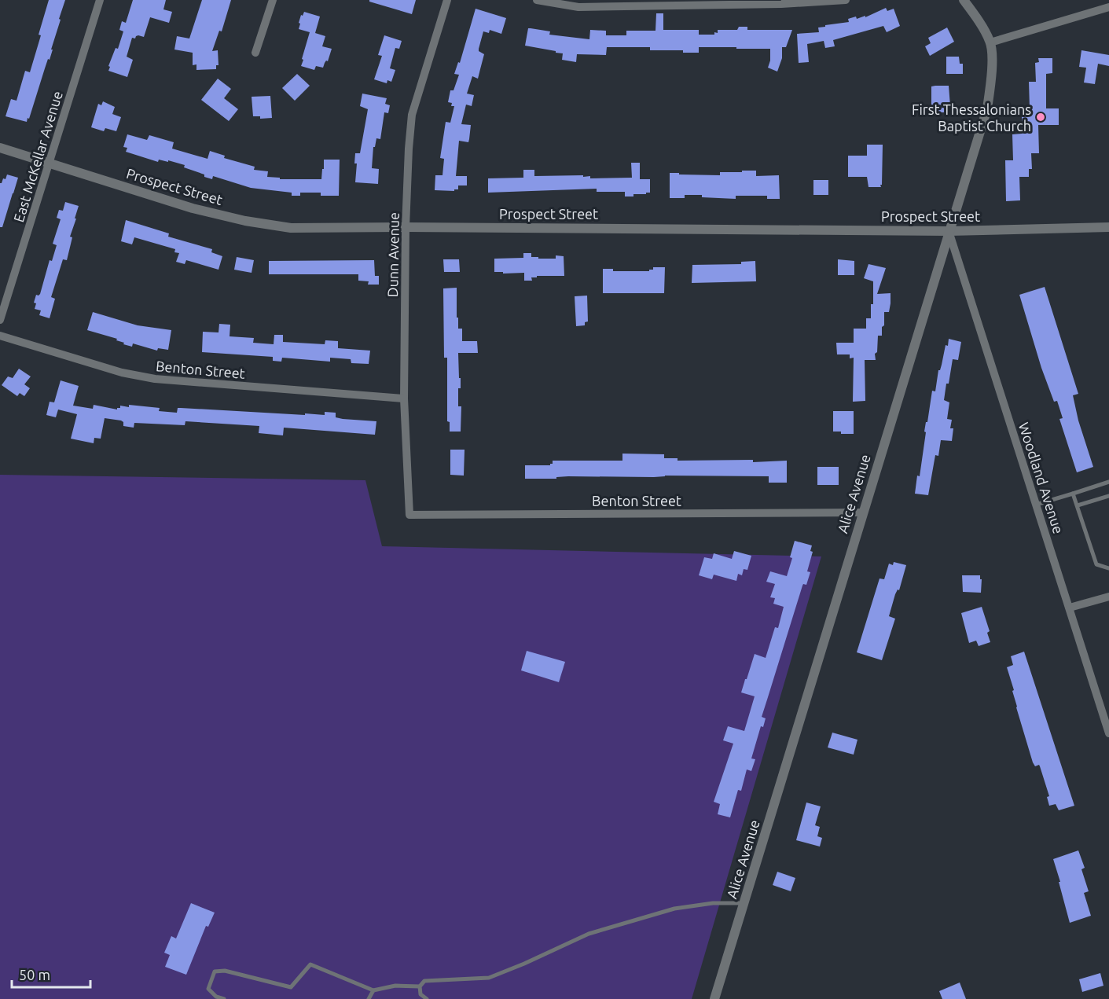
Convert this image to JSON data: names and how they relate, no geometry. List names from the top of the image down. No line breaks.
{"streets":{"street":["East McKellar Avenue","Prospect Street","Dunn Avenue","Benton Street","Woodland Avenue","Alice Avenue"]},"crossings":[["East McKellar Avenue","Prospect Street"],["Prospect Street","Dunn Avenue"],["Prospect Street","Woodland Avenue"],["Prospect Street","Alice Avenue"],["Dunn Avenue","Benton Street"],["Benton Street","Alice Avenue"],["Woodland Avenue","Alice Avenue"]],"places":["First Thessalonians Baptist Church"],"scale_bar":"50 m"}
